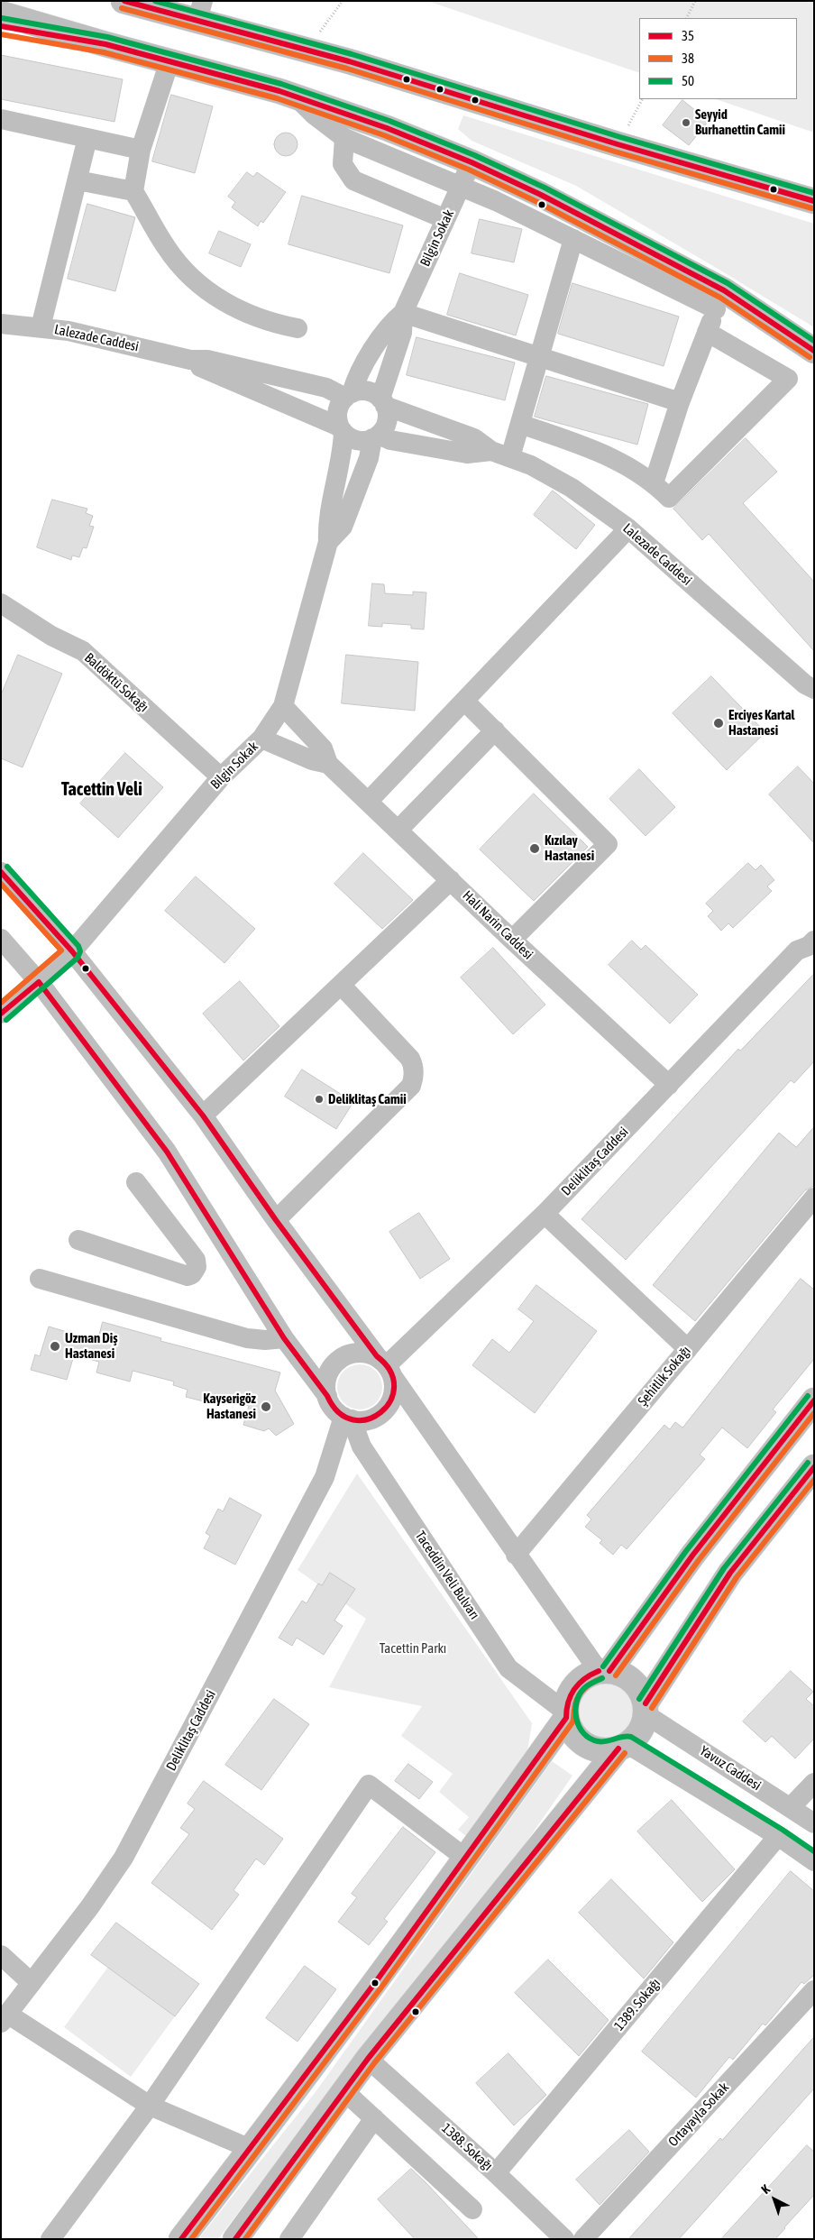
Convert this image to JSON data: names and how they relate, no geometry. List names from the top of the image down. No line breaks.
{"streets":{"street":["Bilgin Sokak","Lalezade Caddesi","Baldöktü Sokağı","Hali Narin Caddesi","Deliklitaş Caddesi","Şehitlik Sokağı","Taceddin Veli Bulvarı","Yavuz Caddesi","1389. Sokağı","Ortayayla Sokak","1388. Sokağı"]},"crossings":[["Bilgin Sokak","Lalezade Caddesi"],["Bilgin Sokak","Baldöktü Sokağı"],["Bilgin Sokak","Hali Narin Caddesi"],["Hali Narin Caddesi","Deliklitaş Caddesi"],["Deliklitaş Caddesi","Taceddin Veli Bulvarı"],["Taceddin Veli Bulvarı","Yavuz Caddesi"],["1389. Sokağı","1388. Sokağı"]],"districts":["Tacettin Veli"],"parks":["Tacettin Parkı"],"places":["Seyyid Burhanettin Camii","Erciyes Kartal Hastanesi","Kızılay Hastanesi","Deliklitaş Camii","Uzman Diş Hastanesi","Kayserigöz Hastanesi"],"lines":["transit line 35","transit line 50","transit line 38"],"legend":["35","38","50"],"north":"top left"}
